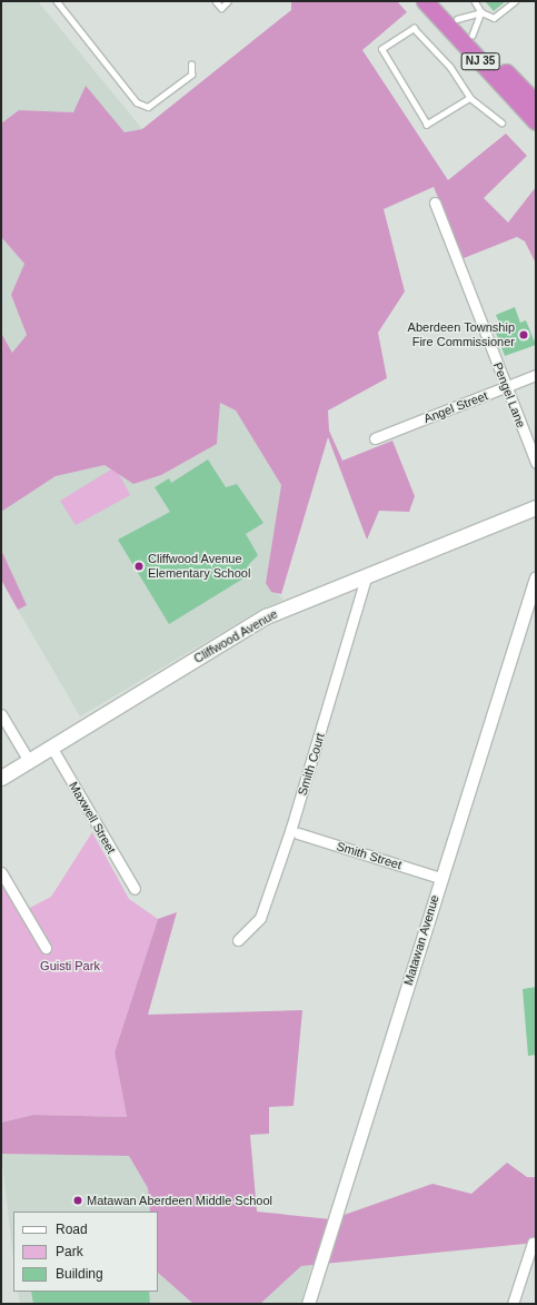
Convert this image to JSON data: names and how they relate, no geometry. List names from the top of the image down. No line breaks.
{"streets":{"highway":["NJ 35"],"main road":["Cliffwood Avenue"],"street":["Pengel Lane","Angel Street","Smith Court","Maxwell Street","Smith Street","Matawan Avenue"]},"crossings":[["Pengel Lane","Angel Street"],["Cliffwood Avenue","Smith Court"],["Cliffwood Avenue","Maxwell Street"],["Smith Street","Matawan Avenue"]],"parks":["Guisti Park"],"places":["Aberdeen Township Fire Commissioner","Cliffwood Avenue Elementary School","Matawan Aberdeen Middle School"],"legend":["Road","Park","Building"]}
